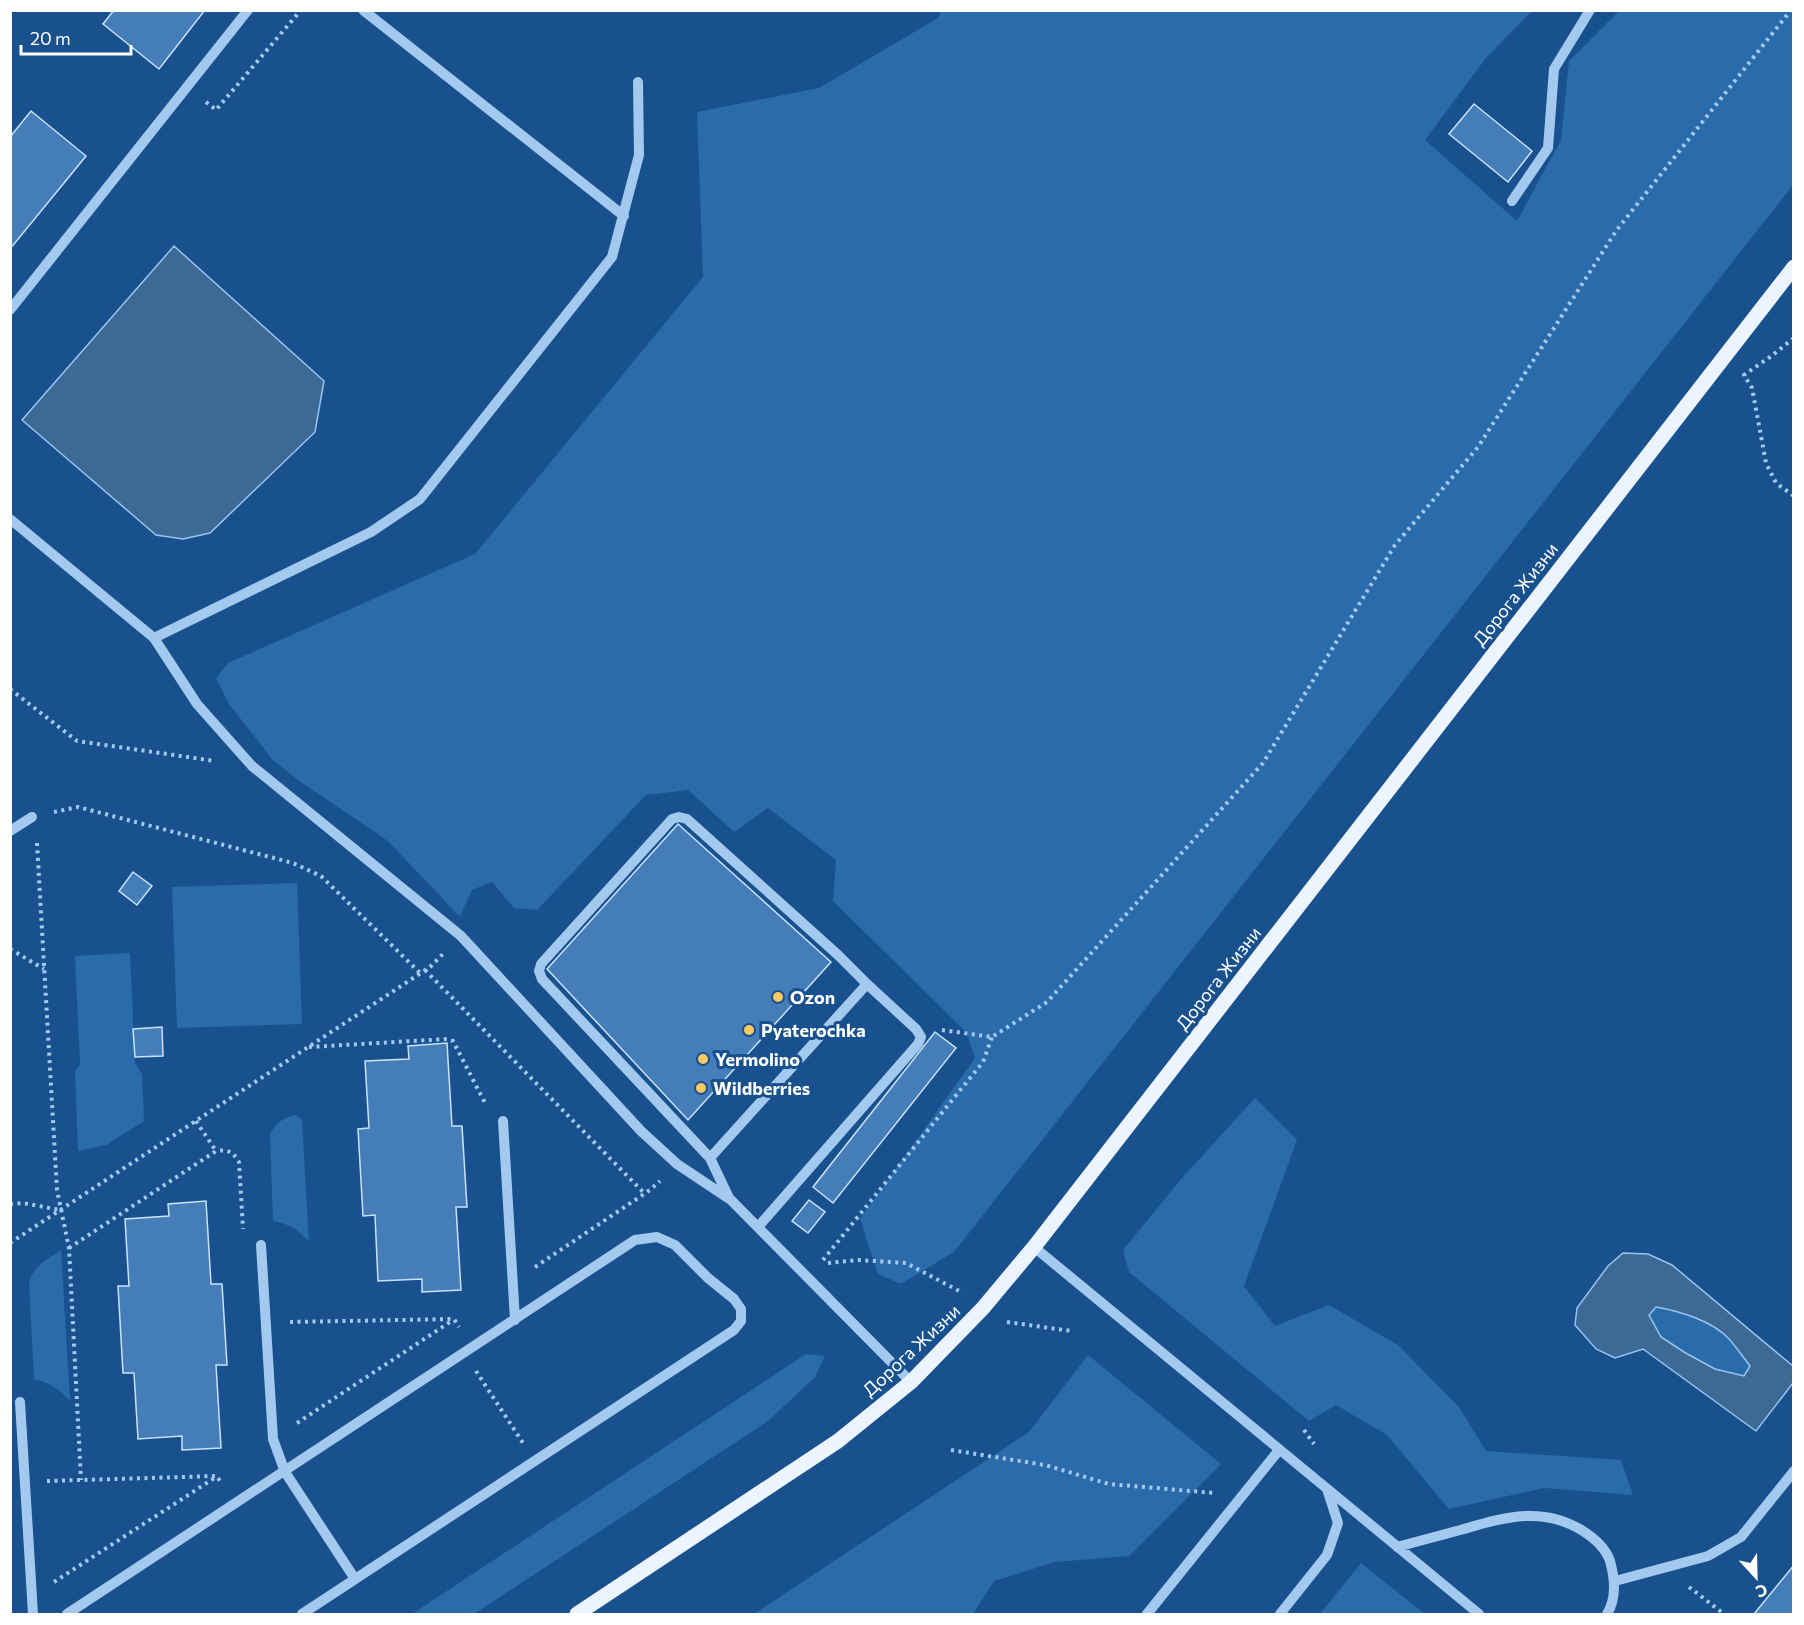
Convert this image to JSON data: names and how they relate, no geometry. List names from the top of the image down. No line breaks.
{"streets":{"main road":["Дорога Жизни"]},"places":["Ozon","Pyaterochka","Yermolino","Wildberries"],"scale_bar":"20 m","north":"bottom"}
